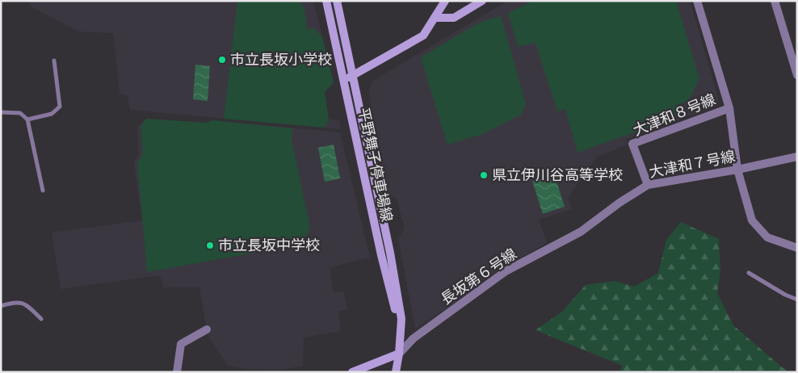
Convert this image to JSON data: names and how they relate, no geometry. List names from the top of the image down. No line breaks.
{"streets":{"main road":["平野舞子停車場線"],"street":["大津和８号線","大津和７号線","長坂第６号線"]},"crossings":[["大津和８号線","大津和７号線"],["平野舞子停車場線","長坂第６号線"],["大津和７号線","長坂第６号線"]],"places":["市立長坂小学校","県立伊川谷高等学校","市立長坂中学校"]}
